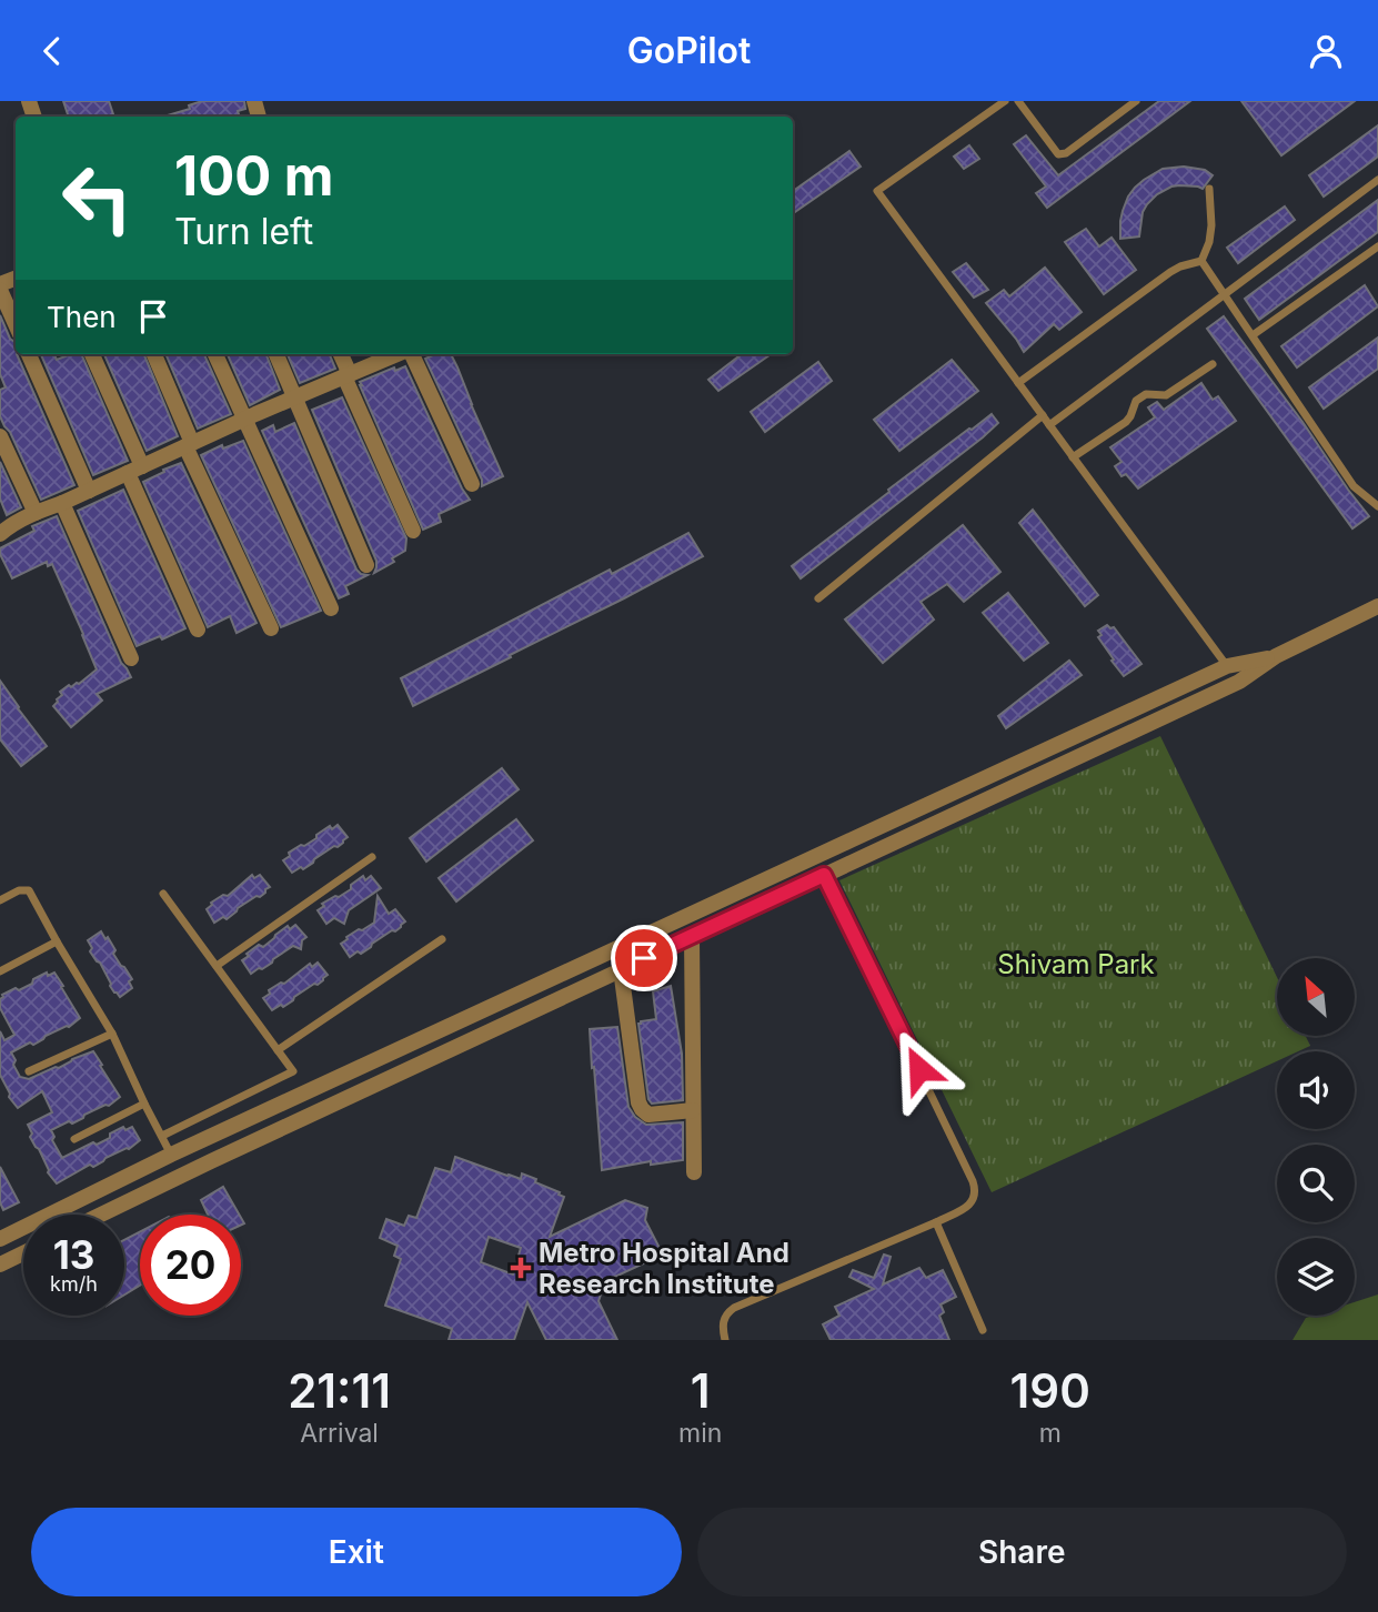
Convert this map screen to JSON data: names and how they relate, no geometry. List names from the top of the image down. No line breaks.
{"parks":["Shivam Park"],"places":{"health":["Metro Hospital And Research Institute"]},"north":"top left","page":{"header":"GoPilot","turn":["100 m","Turn left"],"then":"Then","speed":"13 km/h","limit":"20","eta":["21:11","Arrival","1","min","190","m"],"buttons":["Exit","Share"]}}
